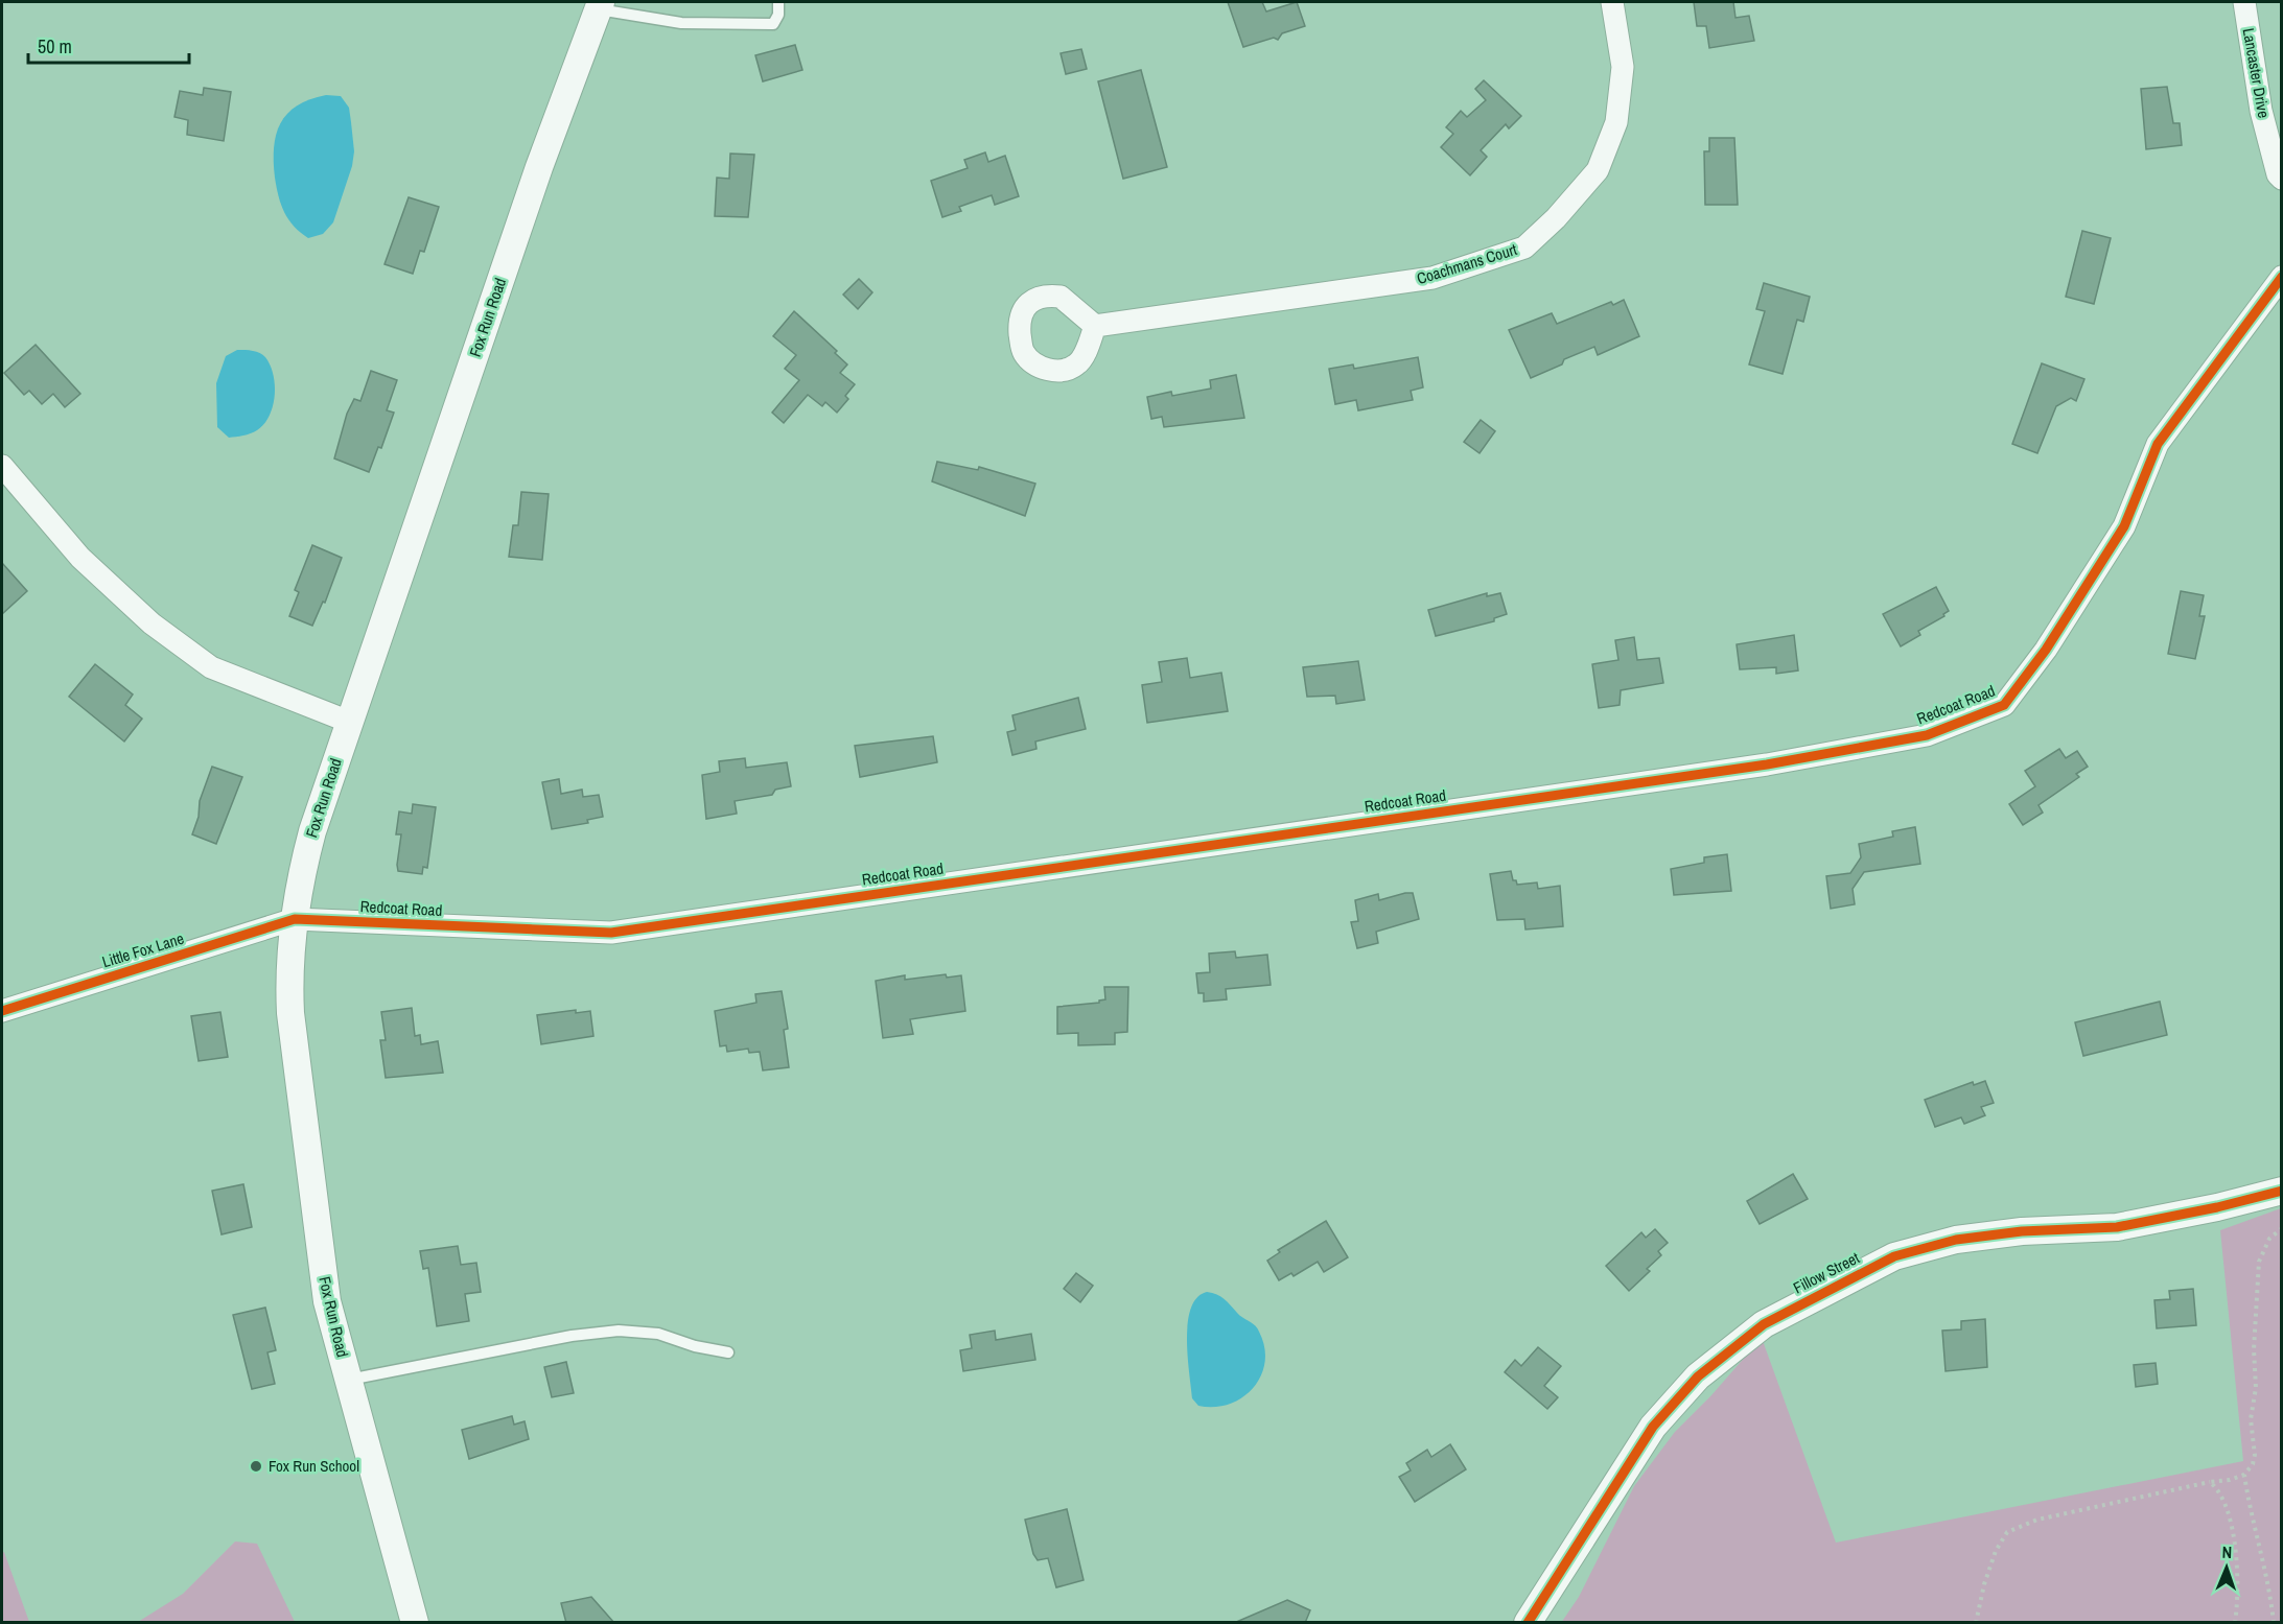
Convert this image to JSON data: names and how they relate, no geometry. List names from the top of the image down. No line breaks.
{"streets":{"street":["Lancaster Drive","Coachmans Court","Fox Run Road","Redcoat Road","Little Fox Lane","Fillow Street"]},"crossings":[["Fox Run Road","Redcoat Road"],["Fox Run Road","Little Fox Lane"],["Redcoat Road","Little Fox Lane"]],"places":["Fox Run School"],"scale_bar":"50 m","north":"top"}
